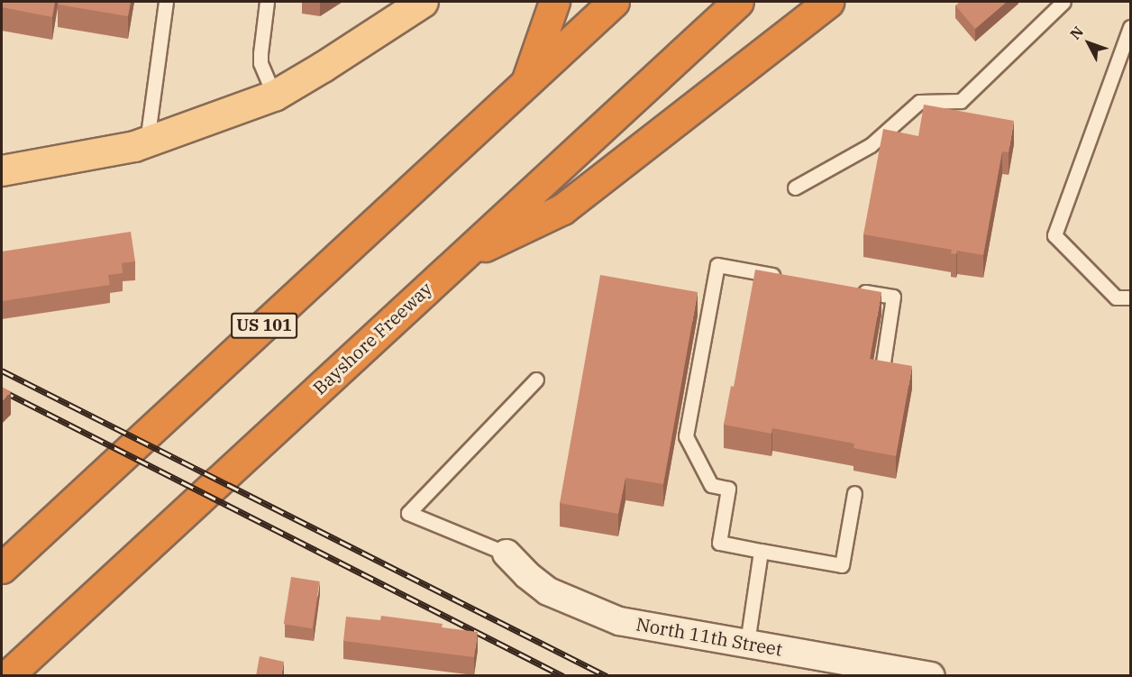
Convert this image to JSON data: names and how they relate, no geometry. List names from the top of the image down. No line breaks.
{"streets":{"highway":["US 101","Bayshore Freeway"],"street":["North 11th Street"]},"north":"top left"}
